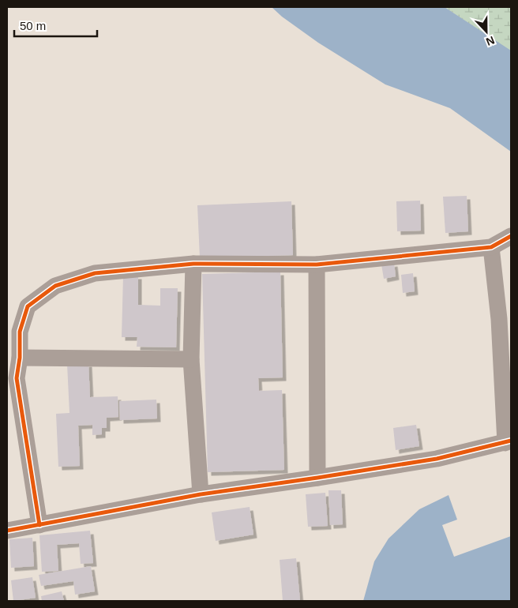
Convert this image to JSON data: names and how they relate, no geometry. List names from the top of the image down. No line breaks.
{"scale_bar":"50 m","north":"bottom"}
